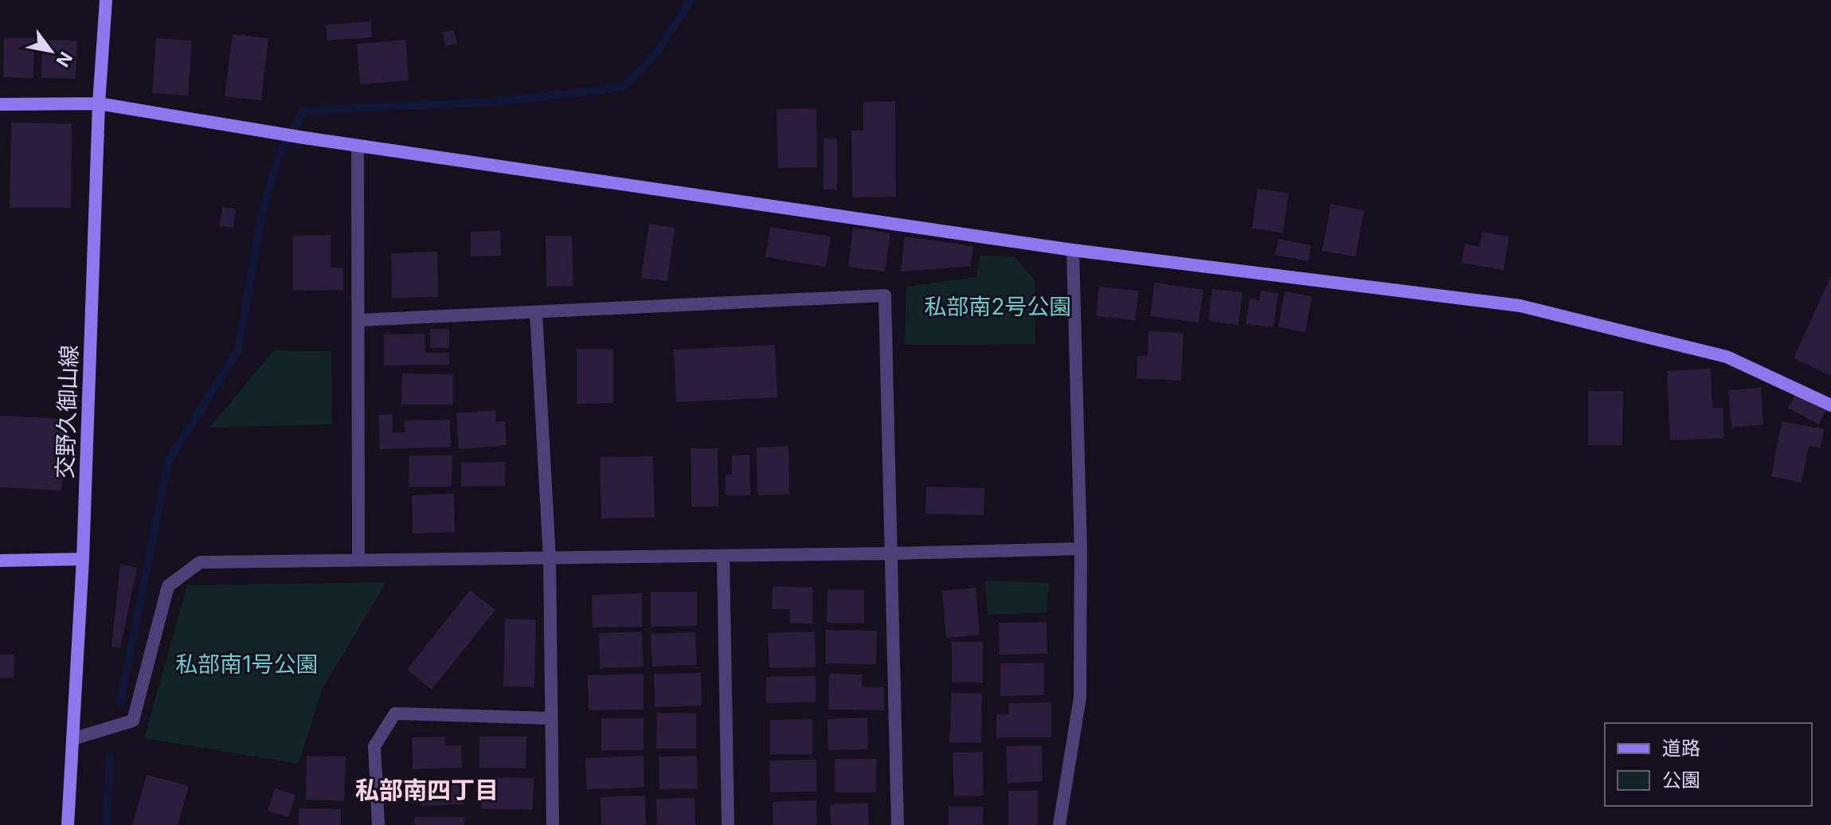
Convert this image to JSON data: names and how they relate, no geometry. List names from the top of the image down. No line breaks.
{"streets":{"street":["交野久御山線"]},"districts":["私部南四丁目"],"parks":["私部南2号公園","私部南1号公園"],"legend":["道路","公園"],"north":"bottom right"}
